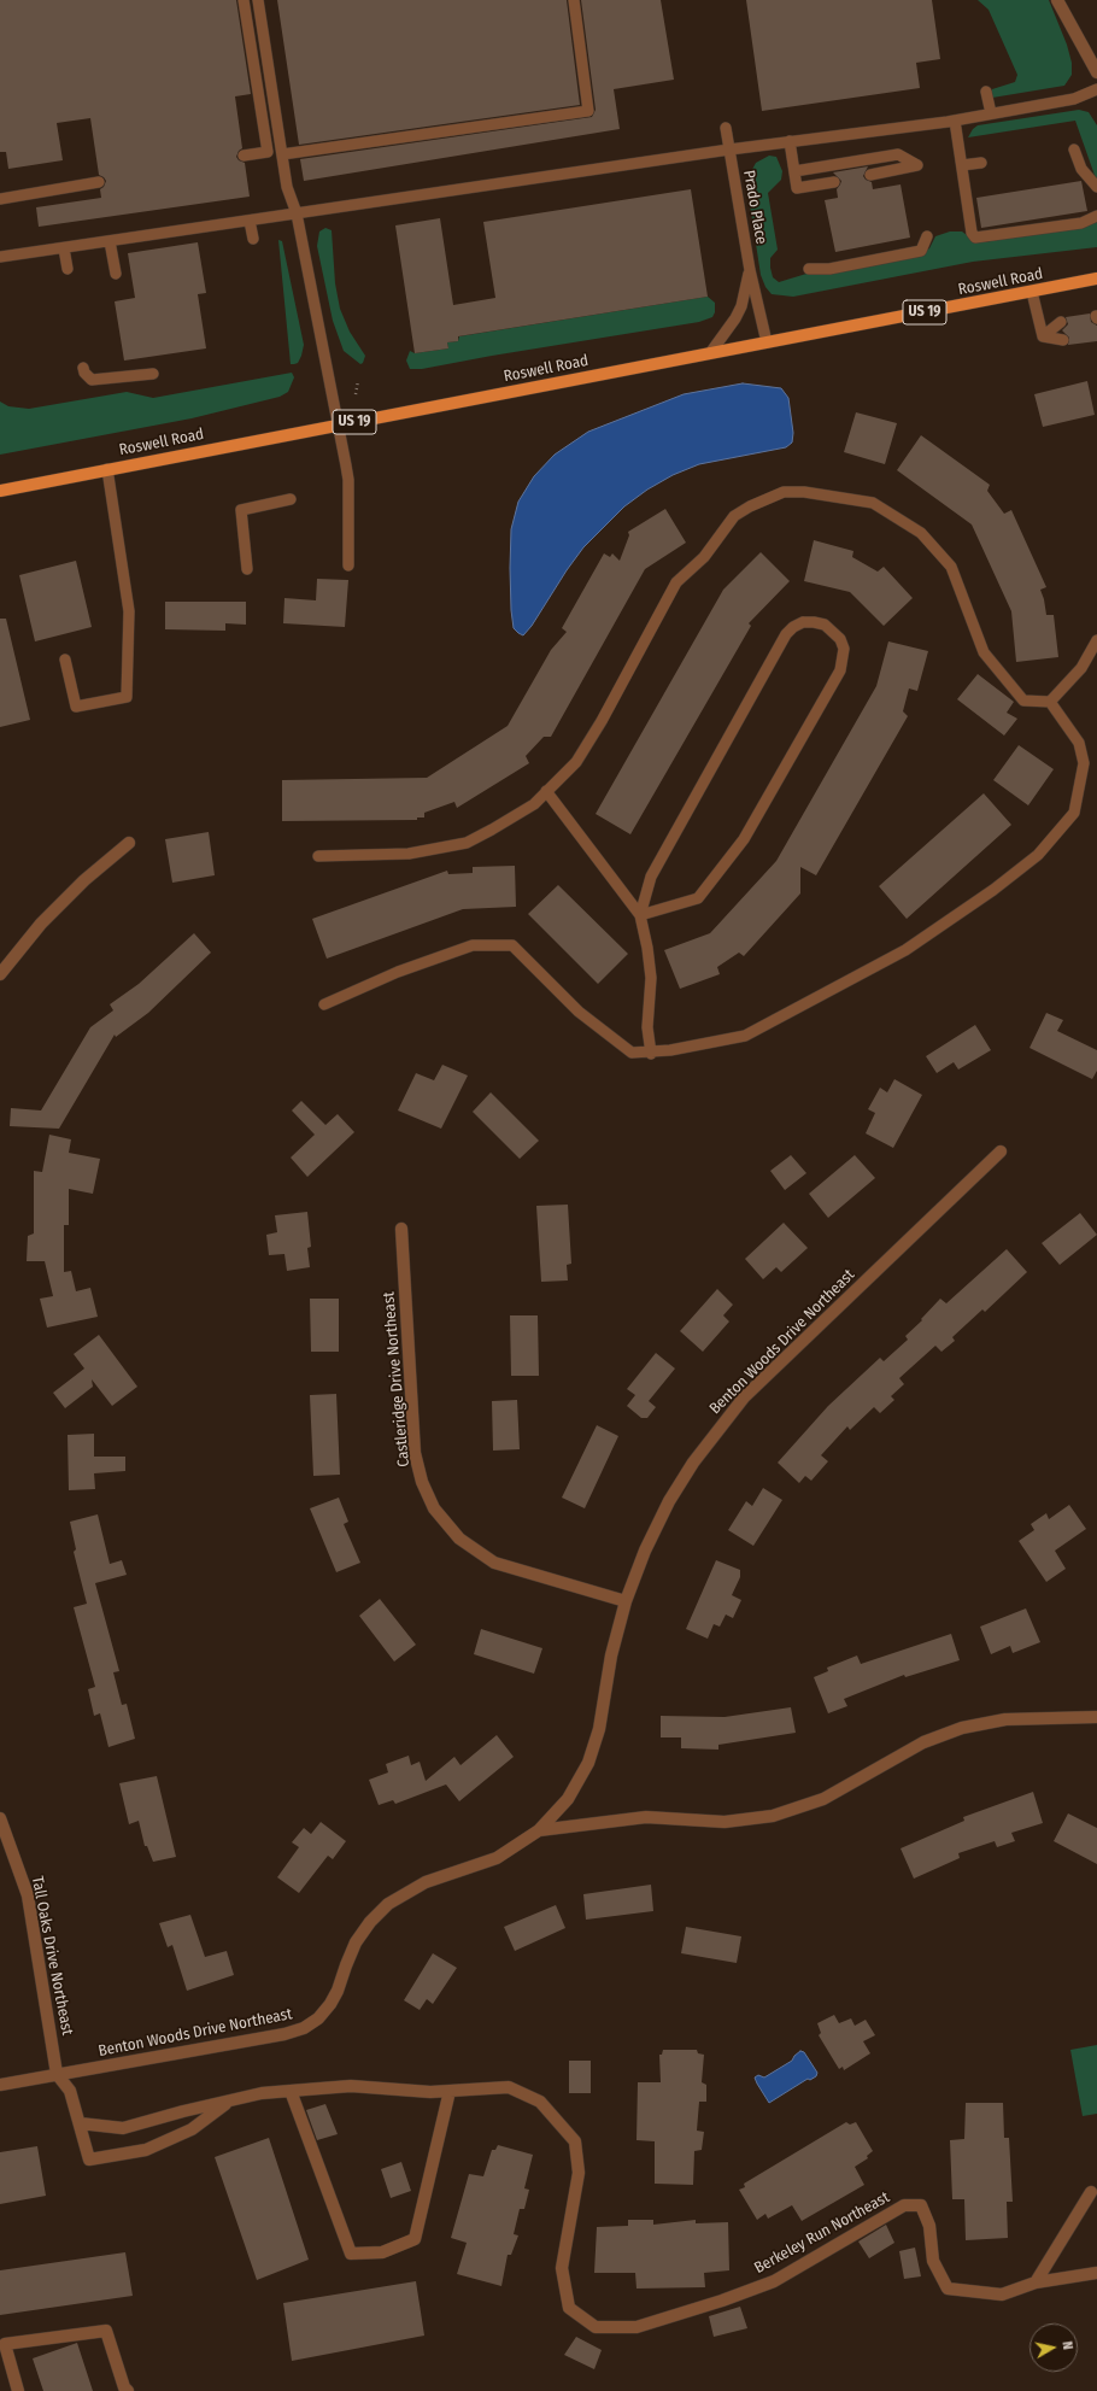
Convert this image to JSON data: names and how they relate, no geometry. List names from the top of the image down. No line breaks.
{"streets":{"main road":["Roswell Road","US 19"],"street":["Benton Woods Drive Northeast","Castleridge Drive Northeast","Tall Oaks Drive Northeast","Berkeley Run Northeast"],"lane":["Prado Place"]},"crossings":[["Prado Place","Roswell Road"],["Benton Woods Drive Northeast","Castleridge Drive Northeast"],["Benton Woods Drive Northeast","Tall Oaks Drive Northeast"],["Benton Woods Drive Northeast","Berkeley Run Northeast"],["Tall Oaks Drive Northeast","Berkeley Run Northeast"]],"north":"right"}
